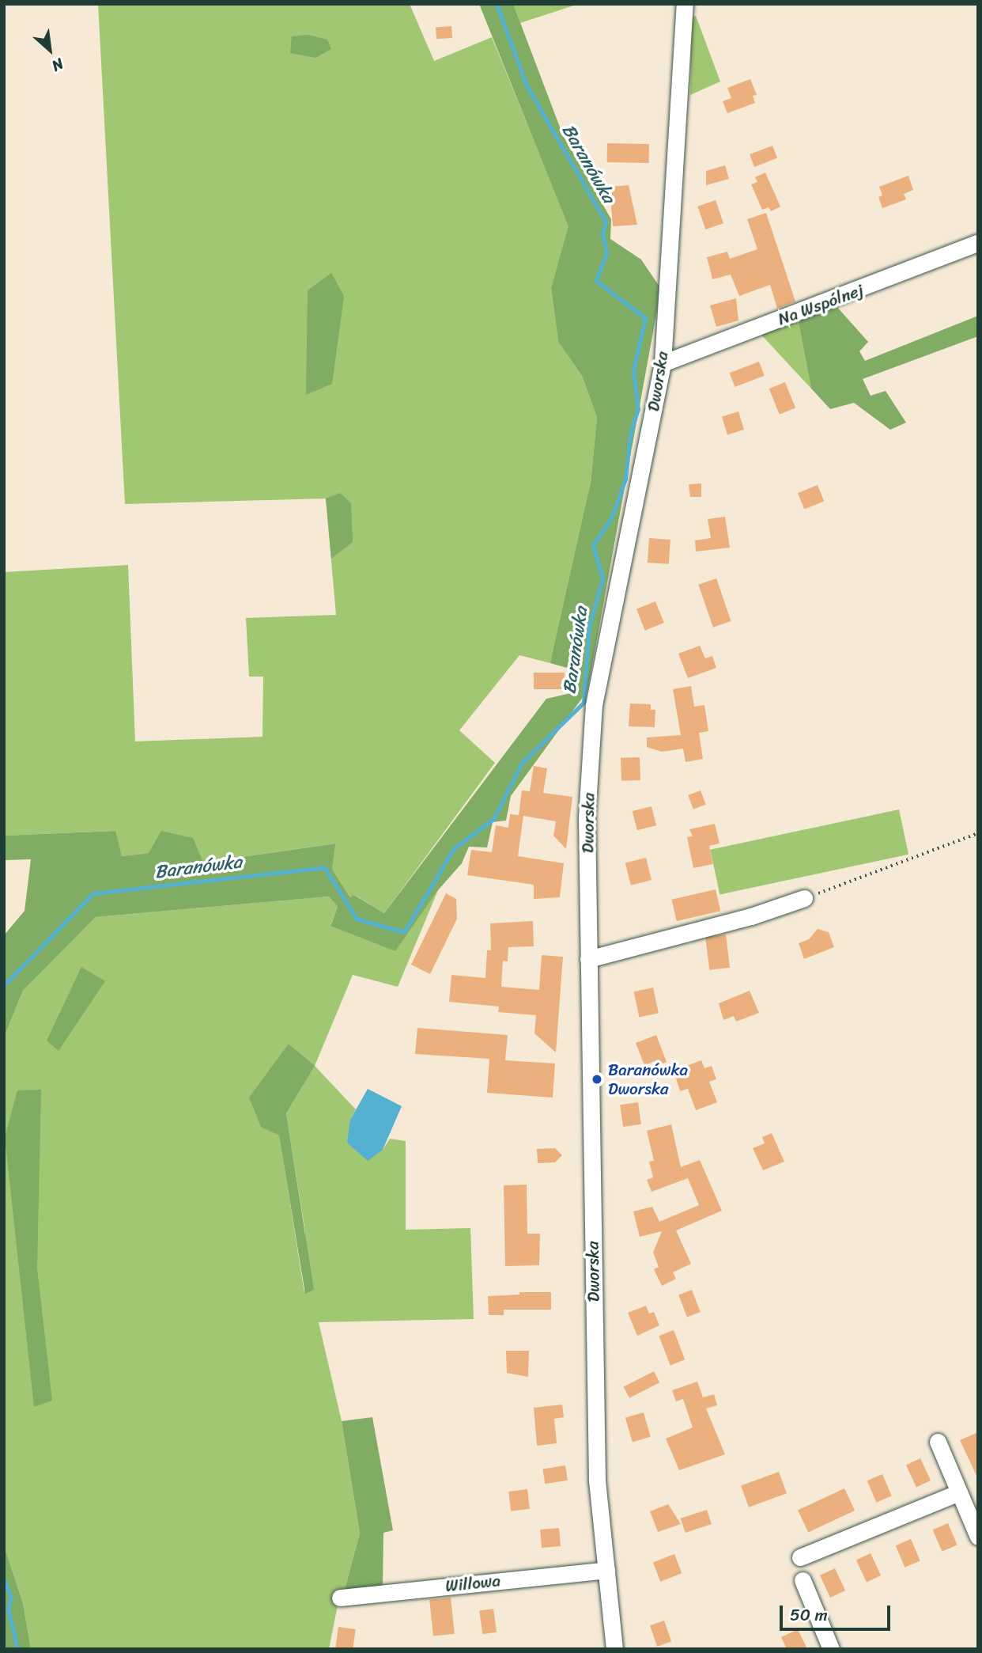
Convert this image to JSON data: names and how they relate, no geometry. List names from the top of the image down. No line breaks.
{"streets":{"street":["Na Wspólnej","Dworska","Willowa"]},"crossings":[["Na Wspólnej","Dworska"],["Dworska","Willowa"]],"water":["Baranówka"],"places":["Baranówka Dworska"],"scale_bar":"50 m","north":"bottom right"}
